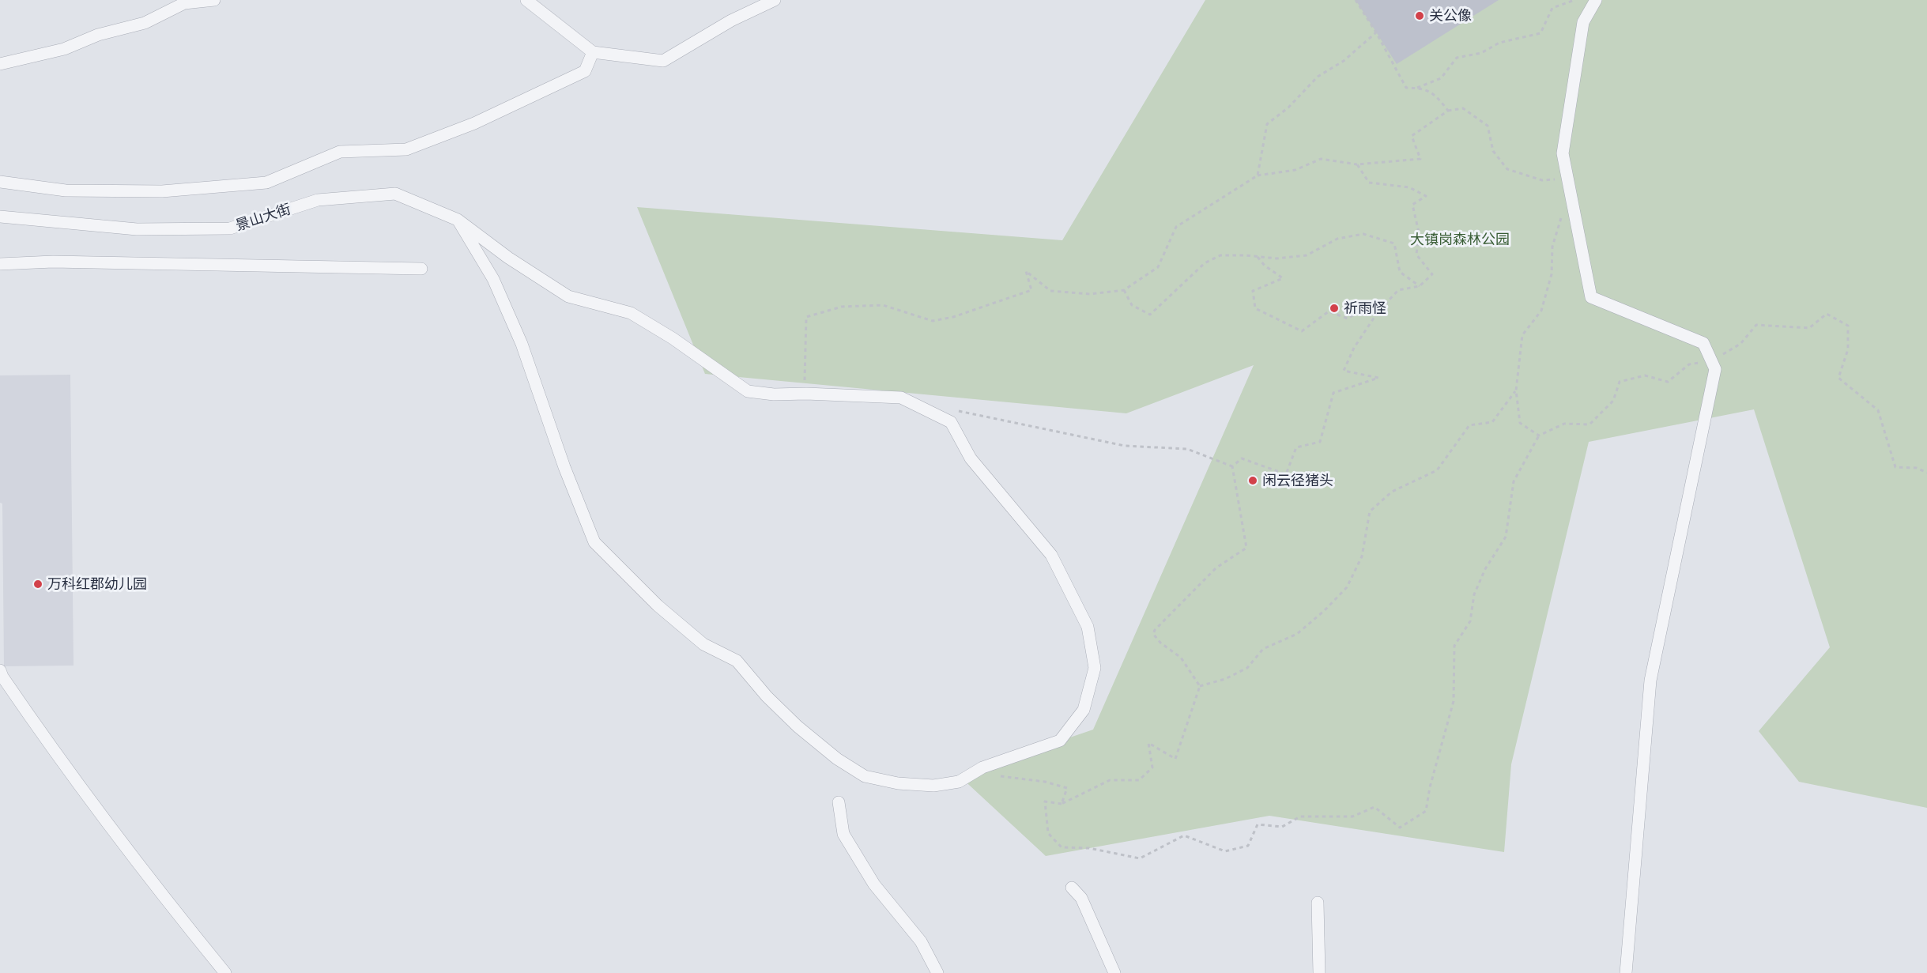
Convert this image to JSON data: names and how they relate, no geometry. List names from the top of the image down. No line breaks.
{"streets":{"street":["景山大街"]},"parks":["大镇岗森林公园"],"places":["关公像","祈雨怪","闲云径猪头","万科红郡幼儿园"]}
